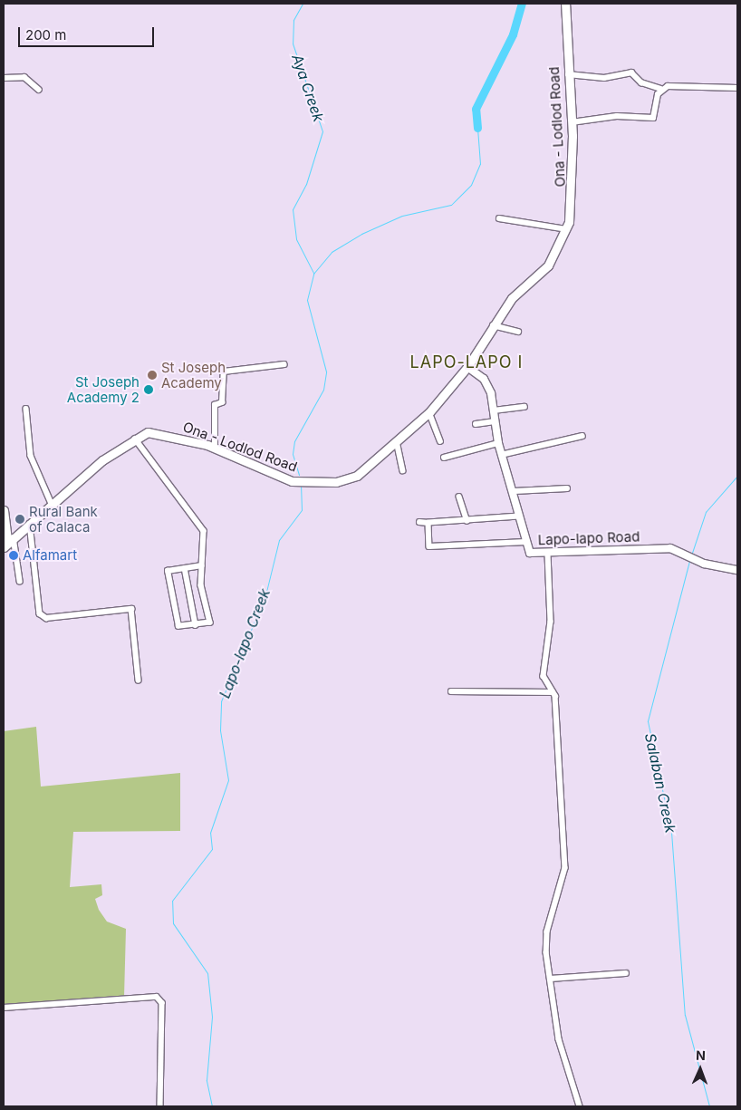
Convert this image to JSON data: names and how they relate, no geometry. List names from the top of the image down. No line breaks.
{"streets":{"main road":["Ona - Lodlod Road"],"street":["Lapo-lapo Road"]},"crossings":[["Ona - Lodlod Road","Lapo-lapo Road"]],"districts":["LAPO-LAPO I"],"water":["Aya Creek","Lapo-lapo Creek","Salaban Creek"],"places":["St Joseph Academy","St Joseph Academy 2","Rural Bank of Calaca","Alfamart"],"scale_bar":"200 m","north":"top"}
